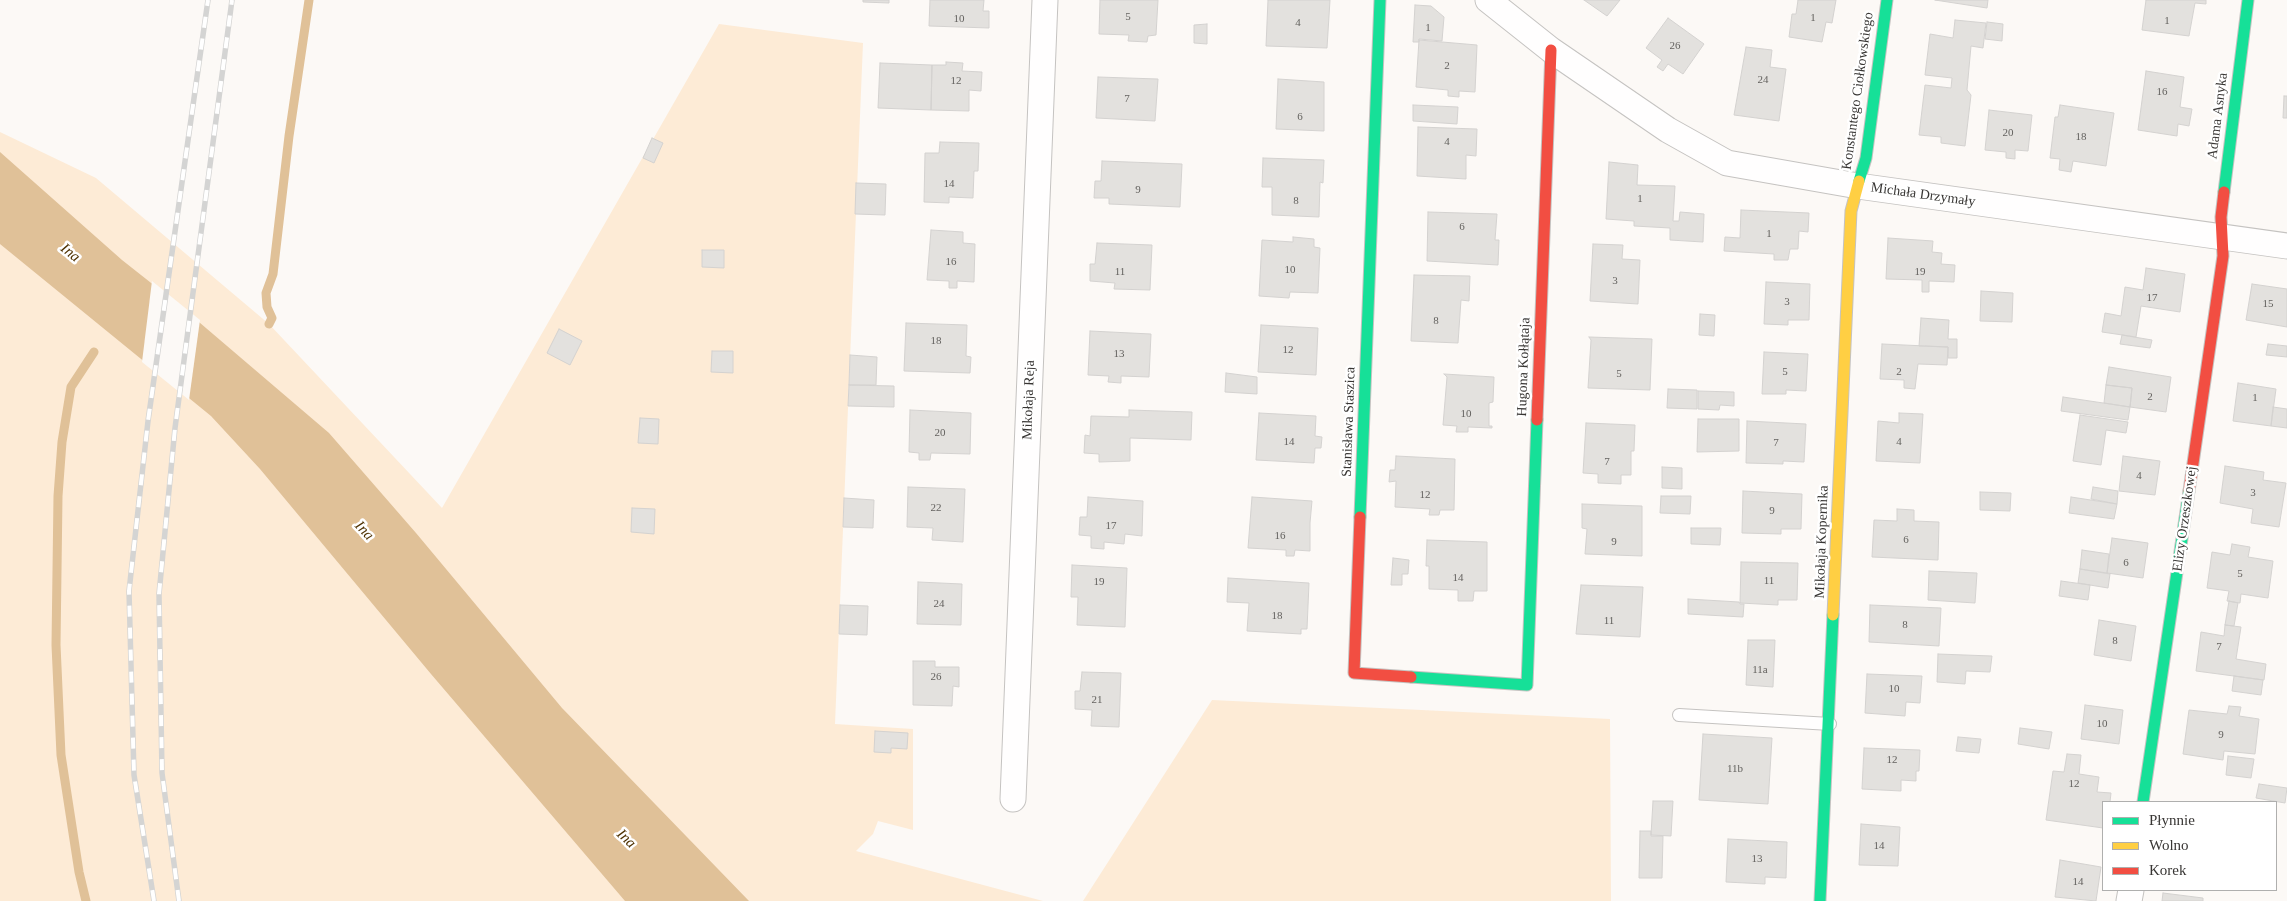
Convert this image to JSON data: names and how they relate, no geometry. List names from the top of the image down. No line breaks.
{"streets":{"street":["Konstantego Ciołkowskiego","Adama Asnyka","Michała Drzymały","Hugona Kołłątaja","Mikołaja Reja","Stanisława Staszica","Elizy Orzeszkowej","Mikołaja Kopernika"]},"crossings":[["Konstantego Ciołkowskiego","Michała Drzymały"],["Konstantego Ciołkowskiego","Mikołaja Kopernika"],["Adama Asnyka","Michała Drzymały"],["Adama Asnyka","Elizy Orzeszkowej"],["Michała Drzymały","Hugona Kołłątaja"],["Michała Drzymały","Elizy Orzeszkowej"],["Michała Drzymały","Mikołaja Kopernika"],["Hugona Kołłątaja","Stanisława Staszica"]],"water":["Ina"],"house_numbers":["5","1","10","1","4","1","26","2","24","12","16","7","6","20","18","4","14","9","1","8","6","1","16","10","11","19","3","17","3","15","8","18","12","13","5","2","5","2","1","10","20","14","4","7","7","4","3","12","22","9","17","16","6","9","6","5","14","11","19","24","18","11","8","8","7","11a","26","10","21","10","9","12","11b","12","14","13","14"],"legend":["Płynnie","Wolno","Korek"]}
